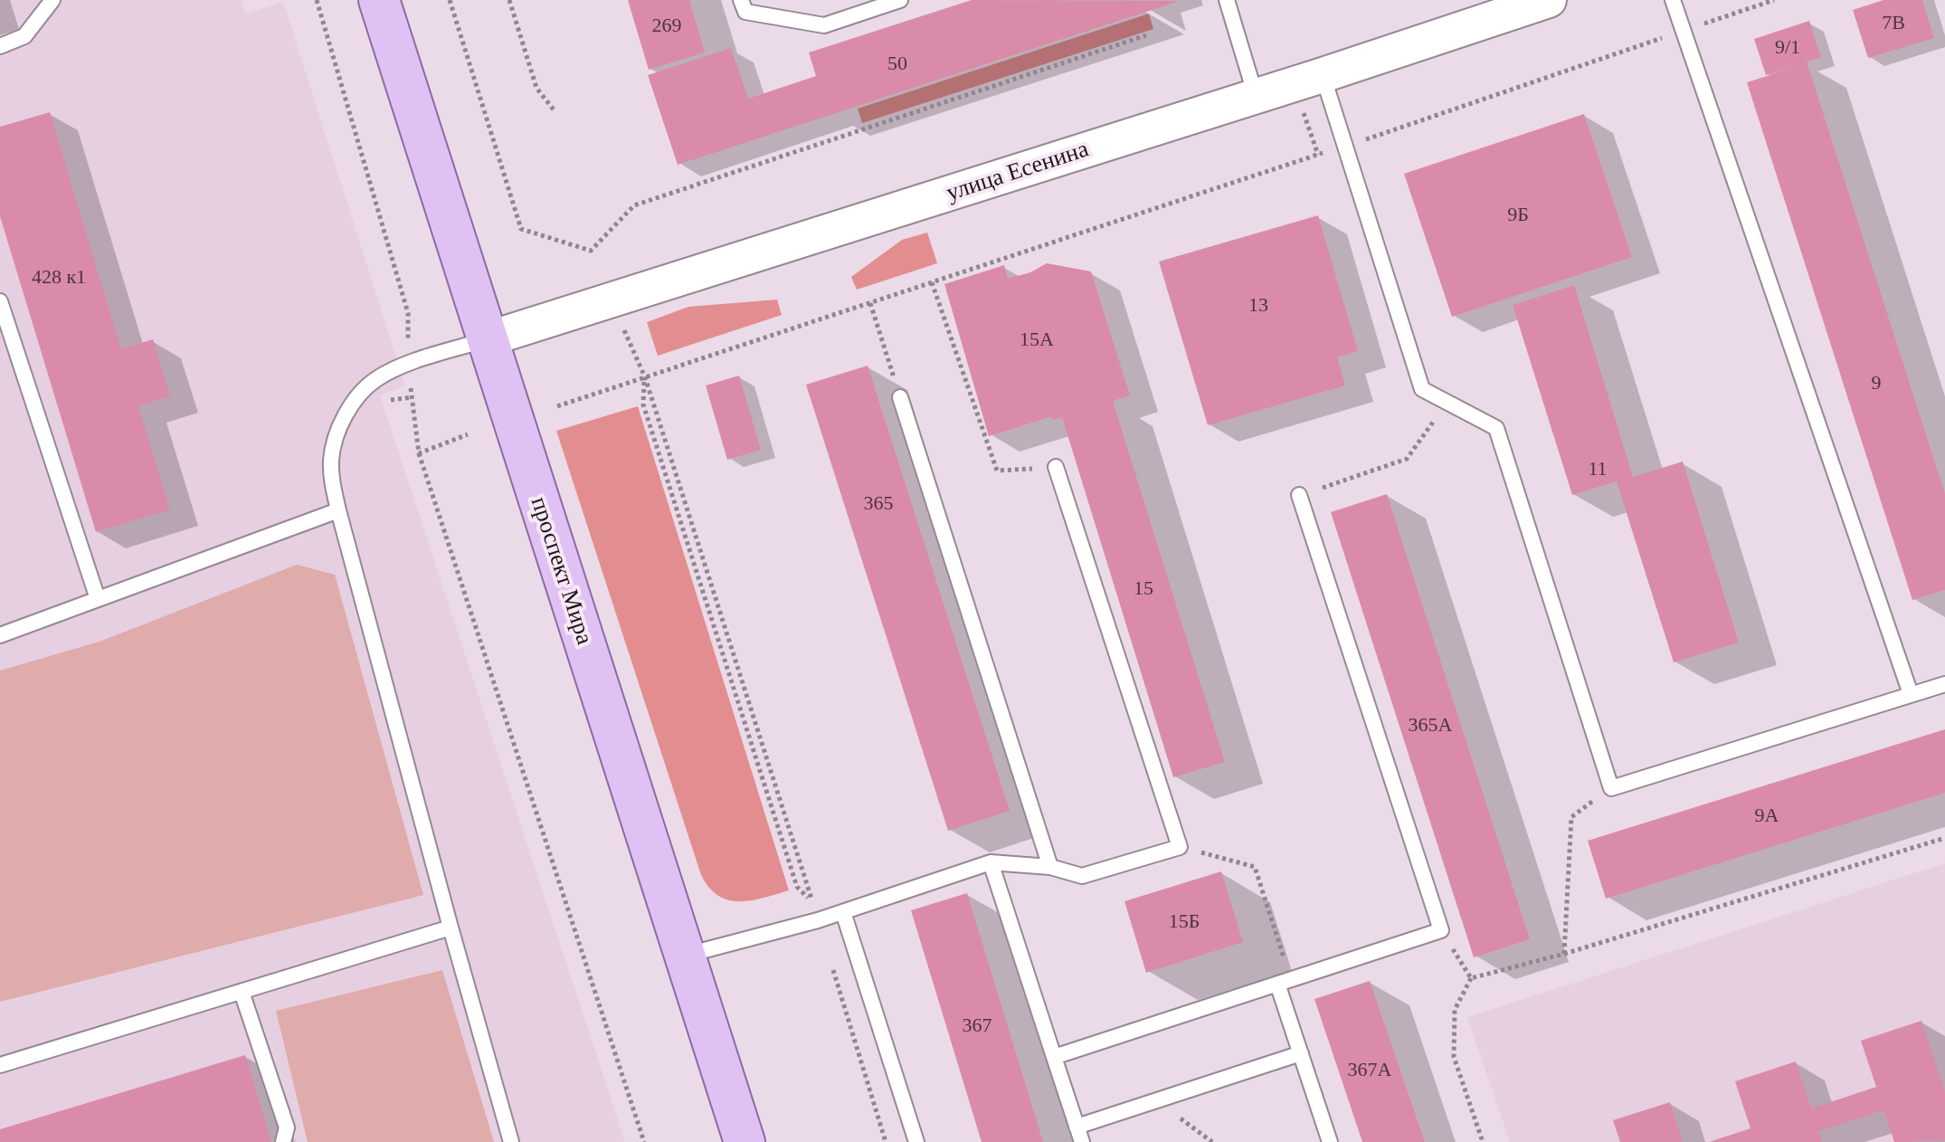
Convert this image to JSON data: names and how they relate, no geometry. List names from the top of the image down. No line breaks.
{"streets":{"main road":["проспект Мира"],"street":["улица Есенина"]},"crossings":[["улица Есенина","проспект Мира"]],"house_numbers":["7В","269","9/1","50","9Б","428 к1","13","15А","9","11","365","15","365А","9А","15Б","367","367А"]}
